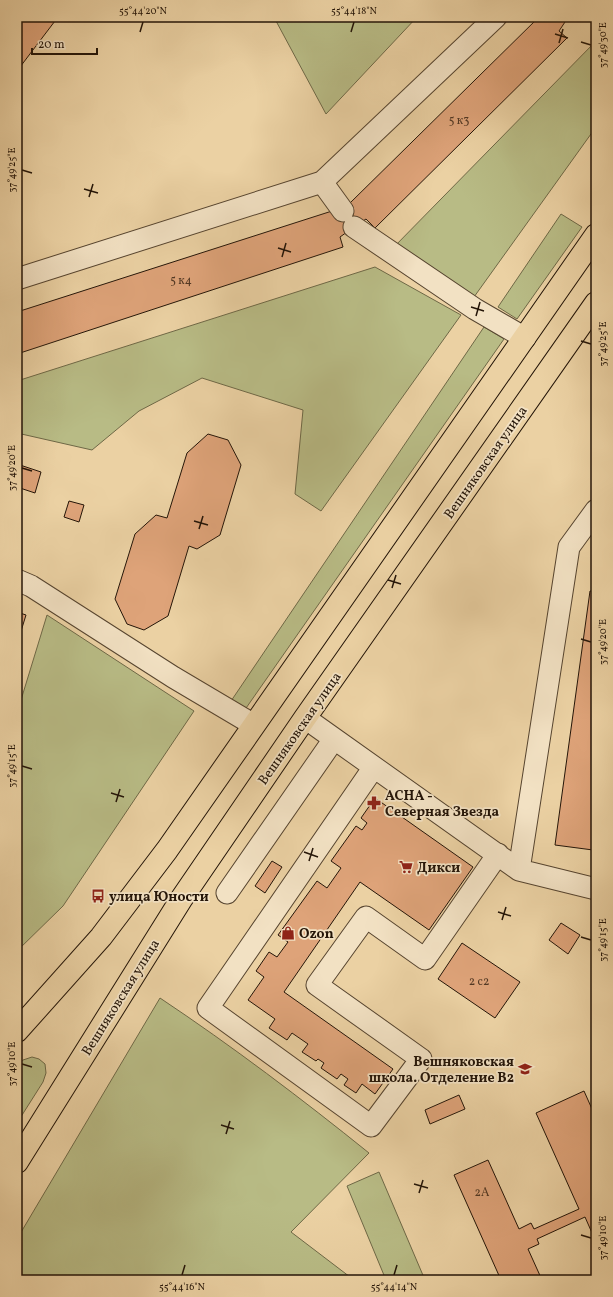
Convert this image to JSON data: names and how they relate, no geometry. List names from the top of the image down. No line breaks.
{"streets":{"main road":["Вешняковская улица"]},"places":{"pharmacy":["АСНА - Северная Звезда"],"supermarket":["Дикси"],"bus stop":["улица Юности"],"shop":["Ozon"],"school or university":["Вешняковская школа. Отделение В2"]},"house_numbers":["5 к3","5 к4","2 с2","2А"],"scale_bar":"20 m","coordinates":["55°44'20\"N","55°44'18\"N","37°49'30\"E","37°49'25\"E","37°49'20\"E","37°49'15\"E","37°49'10\"E","55°44'16\"N","55°44'14\"N"]}
